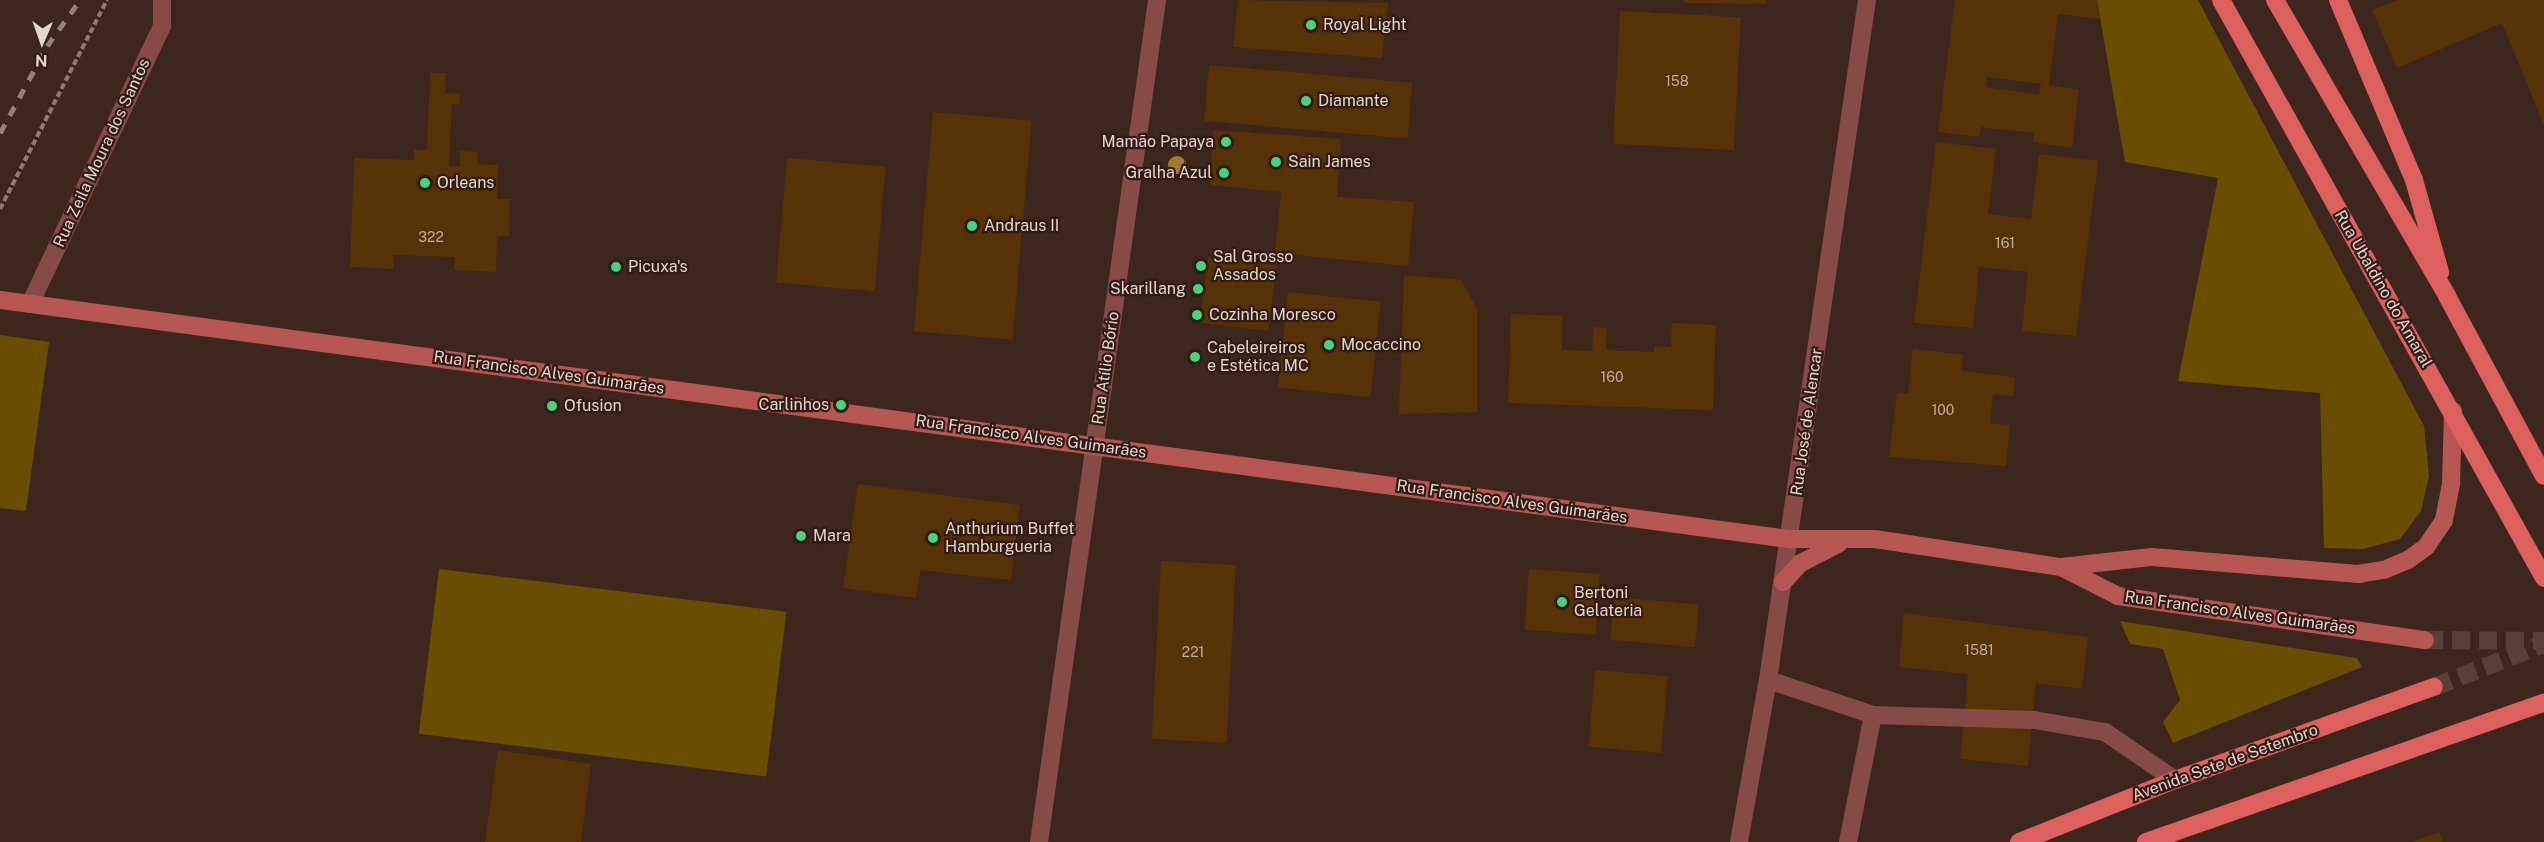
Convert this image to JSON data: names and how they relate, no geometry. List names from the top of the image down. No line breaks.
{"streets":{"main road":["Rua Ubaldino do Amaral","Avenida Sete de Setembro"],"street":["Rua Zeila Moura dos Santos","Rua Atílio Bório","Rua Francisco Alves Guimarães","Rua José de Alencar"]},"crossings":[["Rua Zeila Moura dos Santos","Rua Francisco Alves Guimarães"],["Rua Ubaldino do Amaral","Rua Francisco Alves Guimarães"],["Rua Atílio Bório","Rua Francisco Alves Guimarães"],["Rua Francisco Alves Guimarães","Rua José de Alencar"]],"places":["Royal Light","Diamante","Mamão Papaya","Sain James","Gralha Azul","Orleans","Andraus II","Sal Grosso Assados","Picuxa's","Skarillang","Cozinha Moresco","Mocaccino","Cabeleireiros e Estética MC","Carlinhos","Ofusion","Mara","Anthurium Buffet Hamburgueria","Bertoni Gelateria"],"house_numbers":["158","322","161","160","100","1581","221"],"north":"bottom"}
